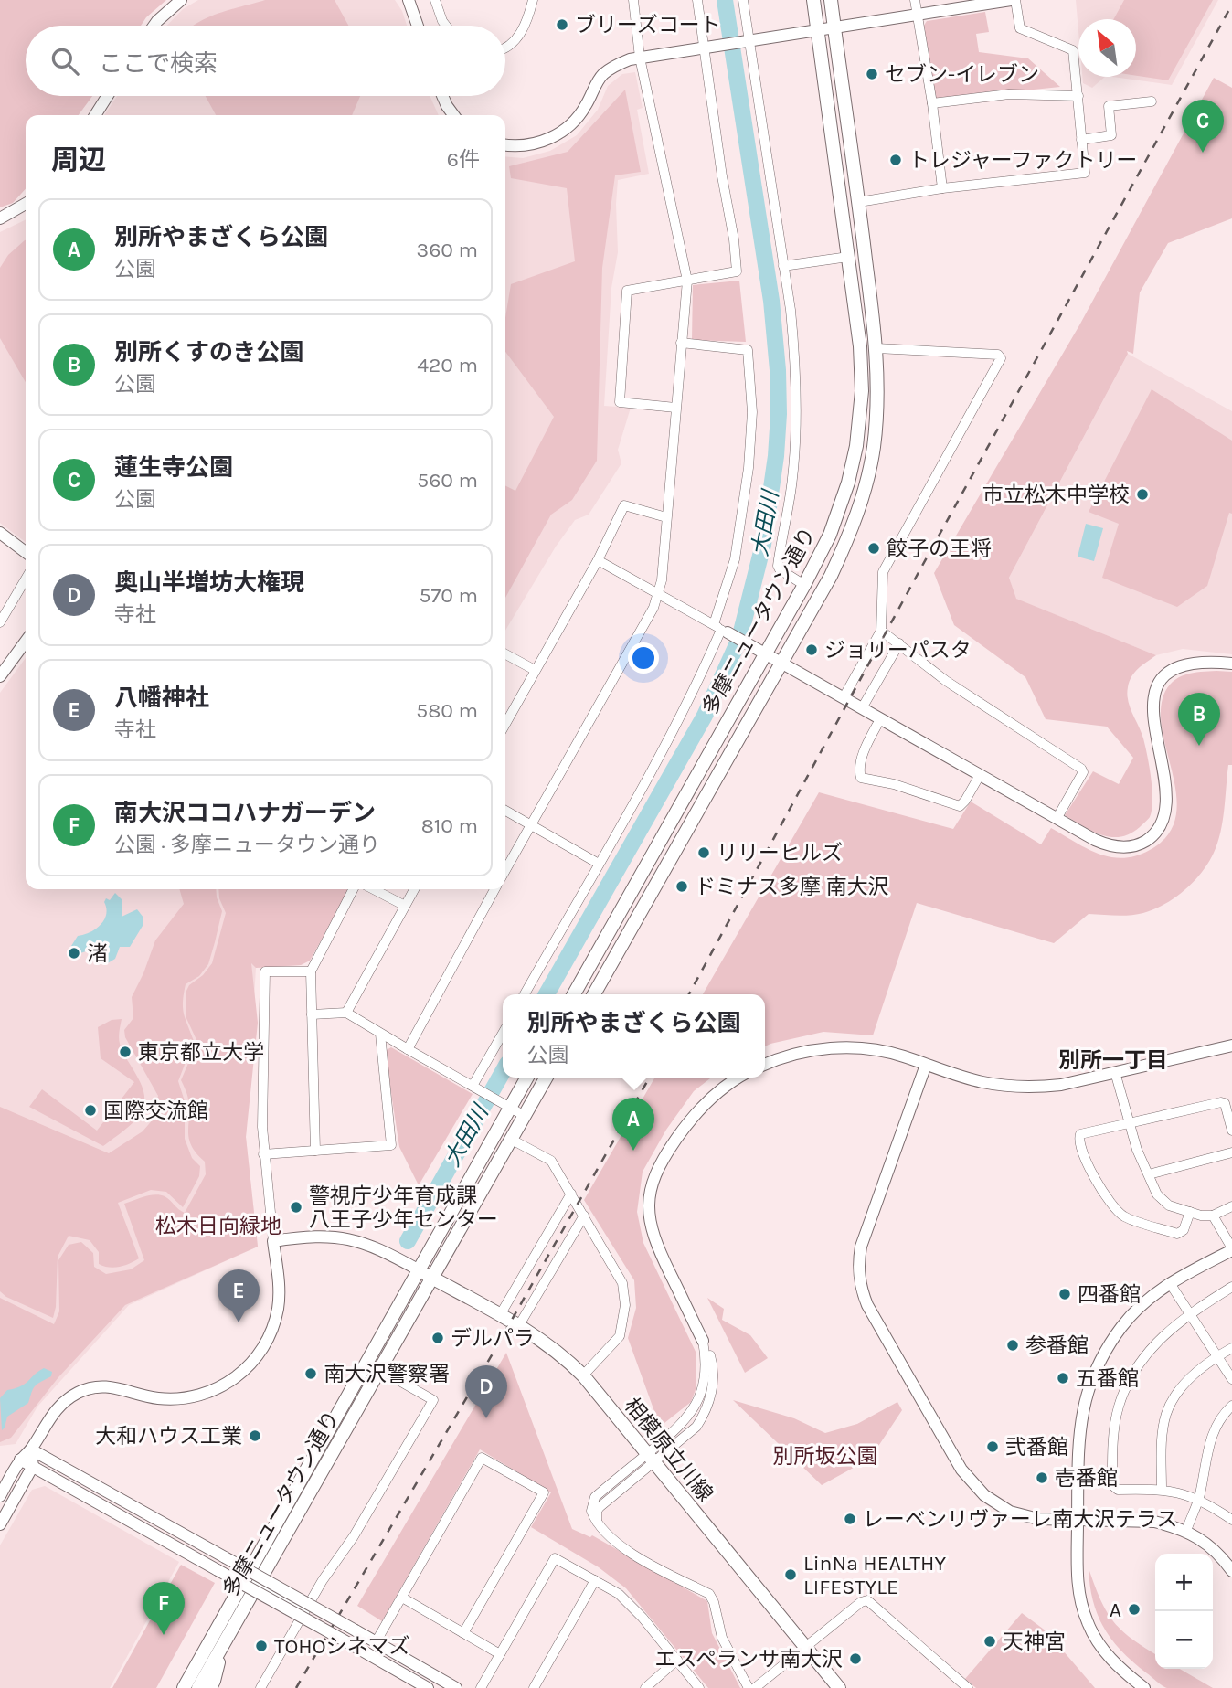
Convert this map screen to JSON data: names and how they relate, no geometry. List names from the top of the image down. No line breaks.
{"streets":{"main road":["多摩ニュータウン通り","相模原立川線"]},"crossings":[["多摩ニュータウン通り","相模原立川線"]],"districts":["別所一丁目"],"water":["大田川"],"parks":["松木日向緑地","別所坂公園"],"places":["ブリーズコート","セブン-イレブン","トレジャーファクトリー","市立松木中学校","餃子の王将","ジョリーパスタ","リリーヒルズ","ドミナス多摩 南大沢","渚","東京都立大学","国際交流館","警視庁少年育成課 八王子少年センター","四番館","デルパラ","参番館","南大沢警察署","五番館","大和ハウス工業","弐番館","壱番館","レーベンリヴァーレ南大沢テラス","LinNa HEALTHY LIFESTYLE","A","天神宮","TOHOシネマズ","エスペランサ南大沢"],"north":"top left","page":{"search":"ここで検索","pins":["C","B","A","E","D","F"],"heading":["周辺","6件"],"list":[{"mark":"A","name":"別所やまざくら公園","note":"公園","value":"360 m"},{"mark":"B","name":"別所くすのき公園","note":"公園","value":"420 m"},{"mark":"C","name":"蓮生寺公園","note":"公園","value":"560 m"},{"mark":"D","name":"奥山半増坊大権現","note":"寺社","value":"570 m"},{"mark":"E","name":"八幡神社","note":"寺社","value":"580 m"},{"mark":"F","name":"南大沢ココハナガーデン","note":"公園 · 多摩ニュータウン通り","value":"810 m"}],"popup":["別所やまざくら公園","公園"],"map_buttons":["+","−"]}}
